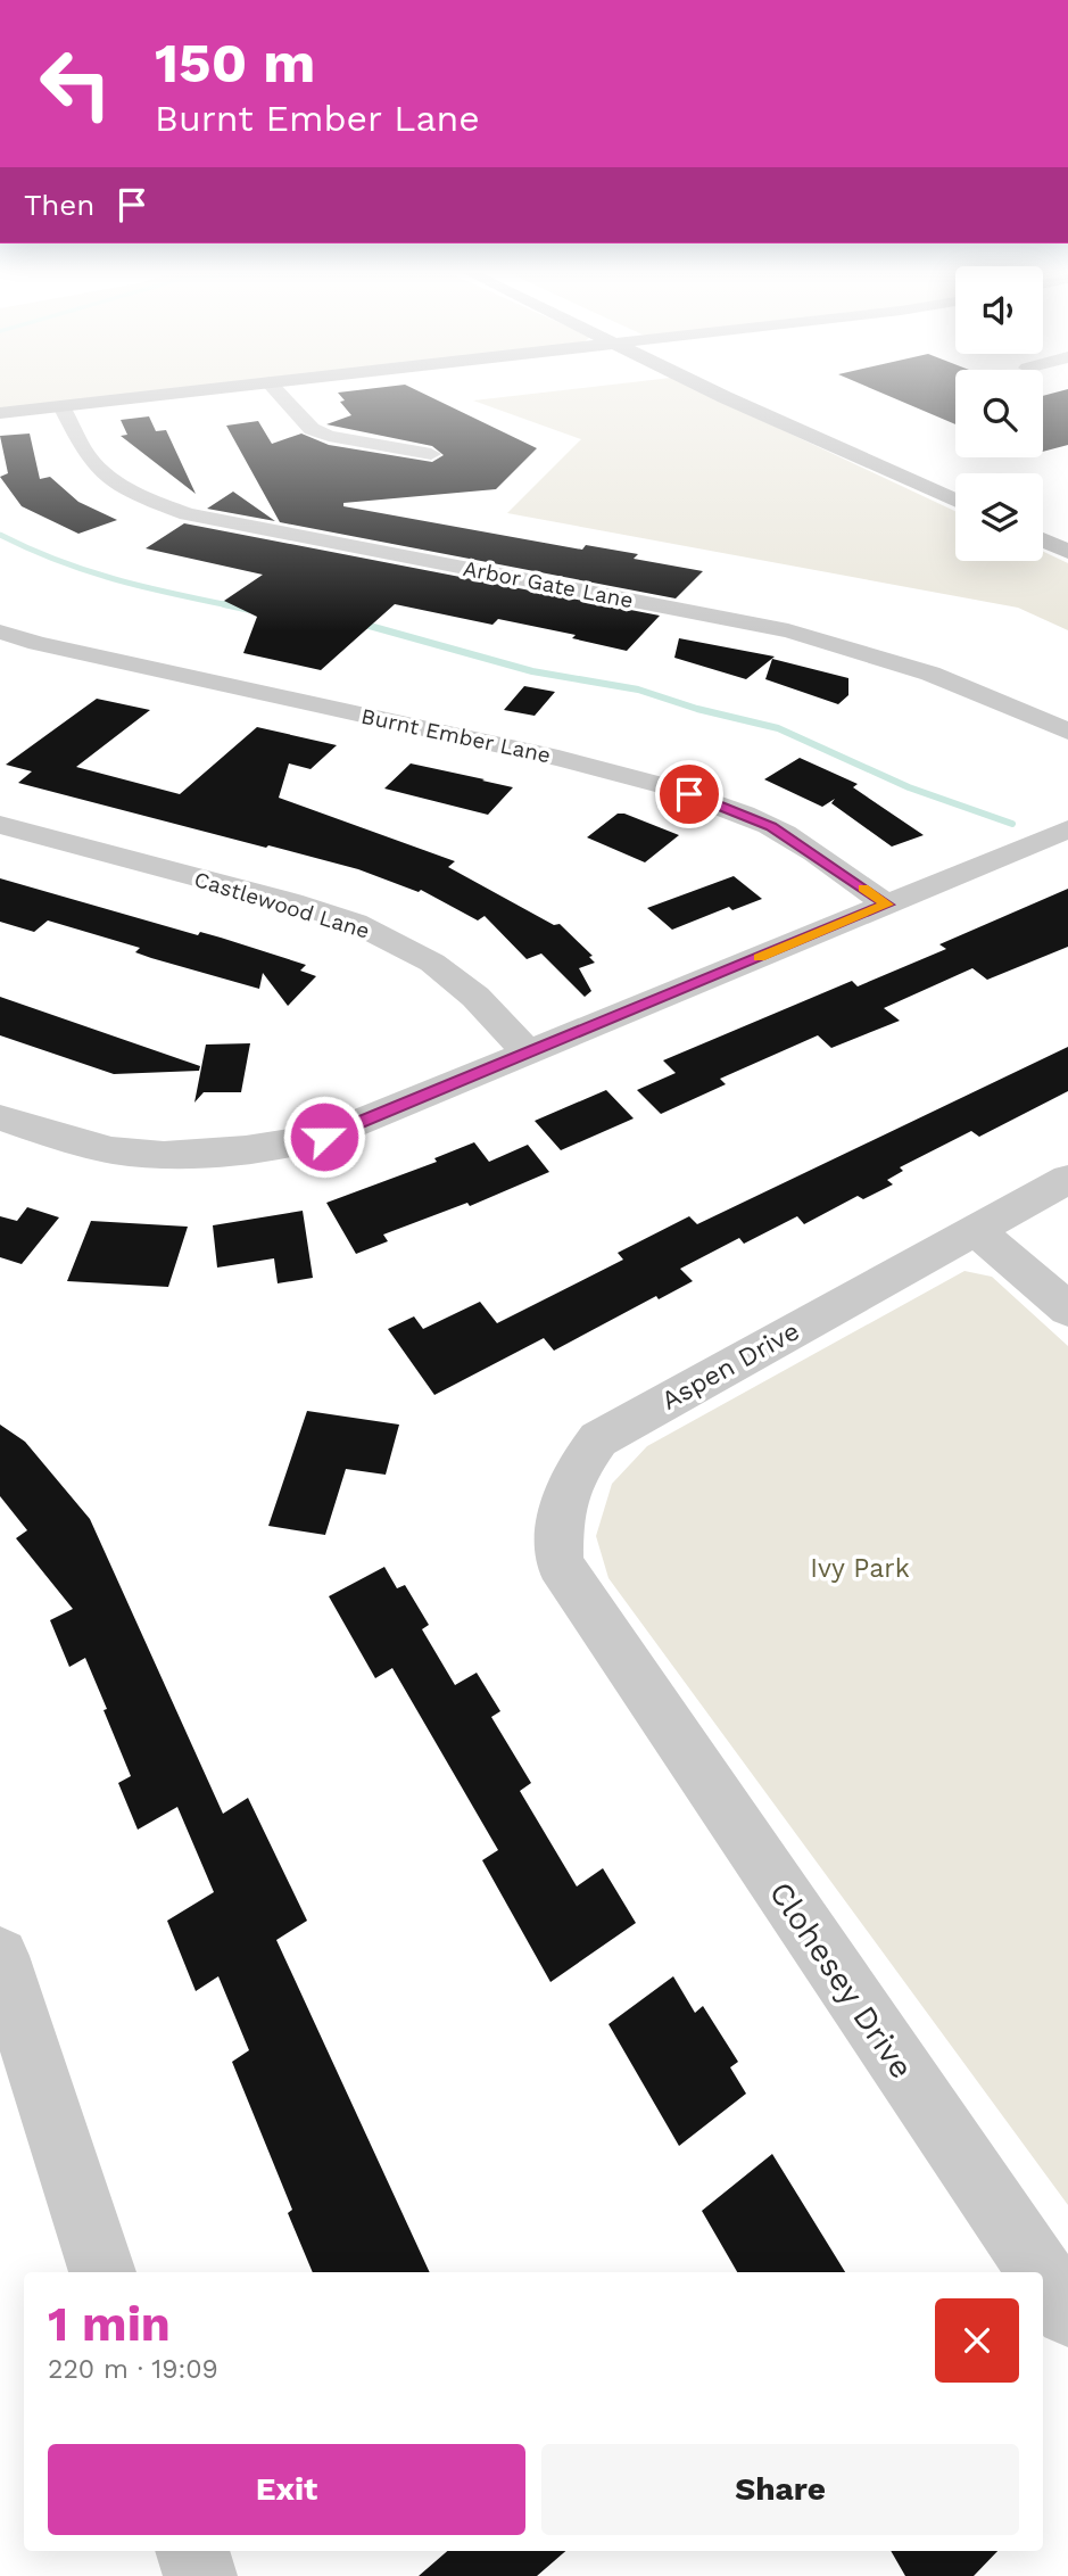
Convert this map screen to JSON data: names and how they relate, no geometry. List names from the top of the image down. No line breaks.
{"streets":{"street":["Arbor Gate Lane","Burnt Ember Lane","Castlewood Lane","Aspen Drive","Clohesey Drive"]},"crossings":[["Aspen Drive","Clohesey Drive"]],"parks":["Ivy Park"],"page":{"turn":["150 m","Burnt Ember Lane"],"then":"Then","heading":["1 min","220 m · 19:09"],"buttons":["Exit","Share"]}}
